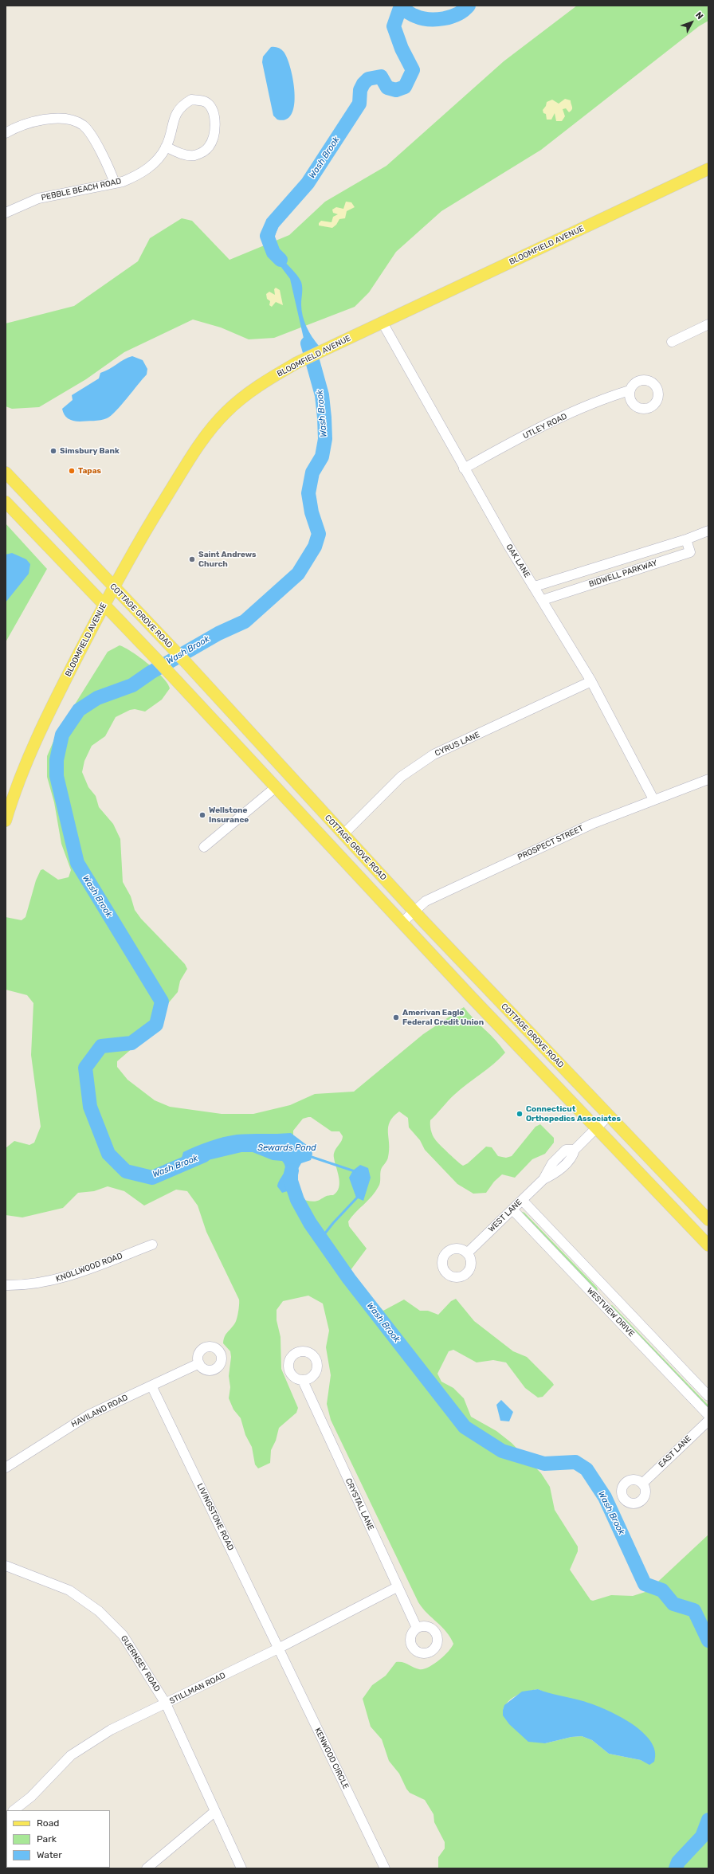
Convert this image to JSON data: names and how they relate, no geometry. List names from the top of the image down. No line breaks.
{"streets":{"main road":["BLOOMFIELD AVENUE","COTTAGE GROVE ROAD"],"street":["PEBBLE BEACH ROAD","UTLEY ROAD","OAK LANE","BIDWELL PARKWAY","CYRUS LANE","PROSPECT STREET","WEST LANE","KNOLLWOOD ROAD","WESTVIEW DRIVE","HAVILAND ROAD","EAST LANE","CRYSTAL LANE","LIVINGSTONE ROAD","GUERNSEY ROAD","STILLMAN ROAD","KENWOOD CIRCLE"]},"crossings":[["BLOOMFIELD AVENUE","OAK LANE"],["BLOOMFIELD AVENUE","COTTAGE GROVE ROAD"],["UTLEY ROAD","OAK LANE"],["OAK LANE","BIDWELL PARKWAY"],["OAK LANE","CYRUS LANE"],["OAK LANE","PROSPECT STREET"],["COTTAGE GROVE ROAD","CYRUS LANE"],["COTTAGE GROVE ROAD","PROSPECT STREET"],["COTTAGE GROVE ROAD","WEST LANE"],["WEST LANE","WESTVIEW DRIVE"],["HAVILAND ROAD","LIVINGSTONE ROAD"],["CRYSTAL LANE","STILLMAN ROAD"],["LIVINGSTONE ROAD","STILLMAN ROAD"],["LIVINGSTONE ROAD","KENWOOD CIRCLE"],["GUERNSEY ROAD","STILLMAN ROAD"],["STILLMAN ROAD","KENWOOD CIRCLE"]],"water":["Wash Brook","Sewards Pond"],"places":["Simsbury Bank","Tapas","Saint Andrews Church","Wellstone Insurance","Amerivan Eagle Federal Credit Union","Connecticut Orthopedics Associates"],"legend":["Road","Park","Water"],"north":"top right"}
